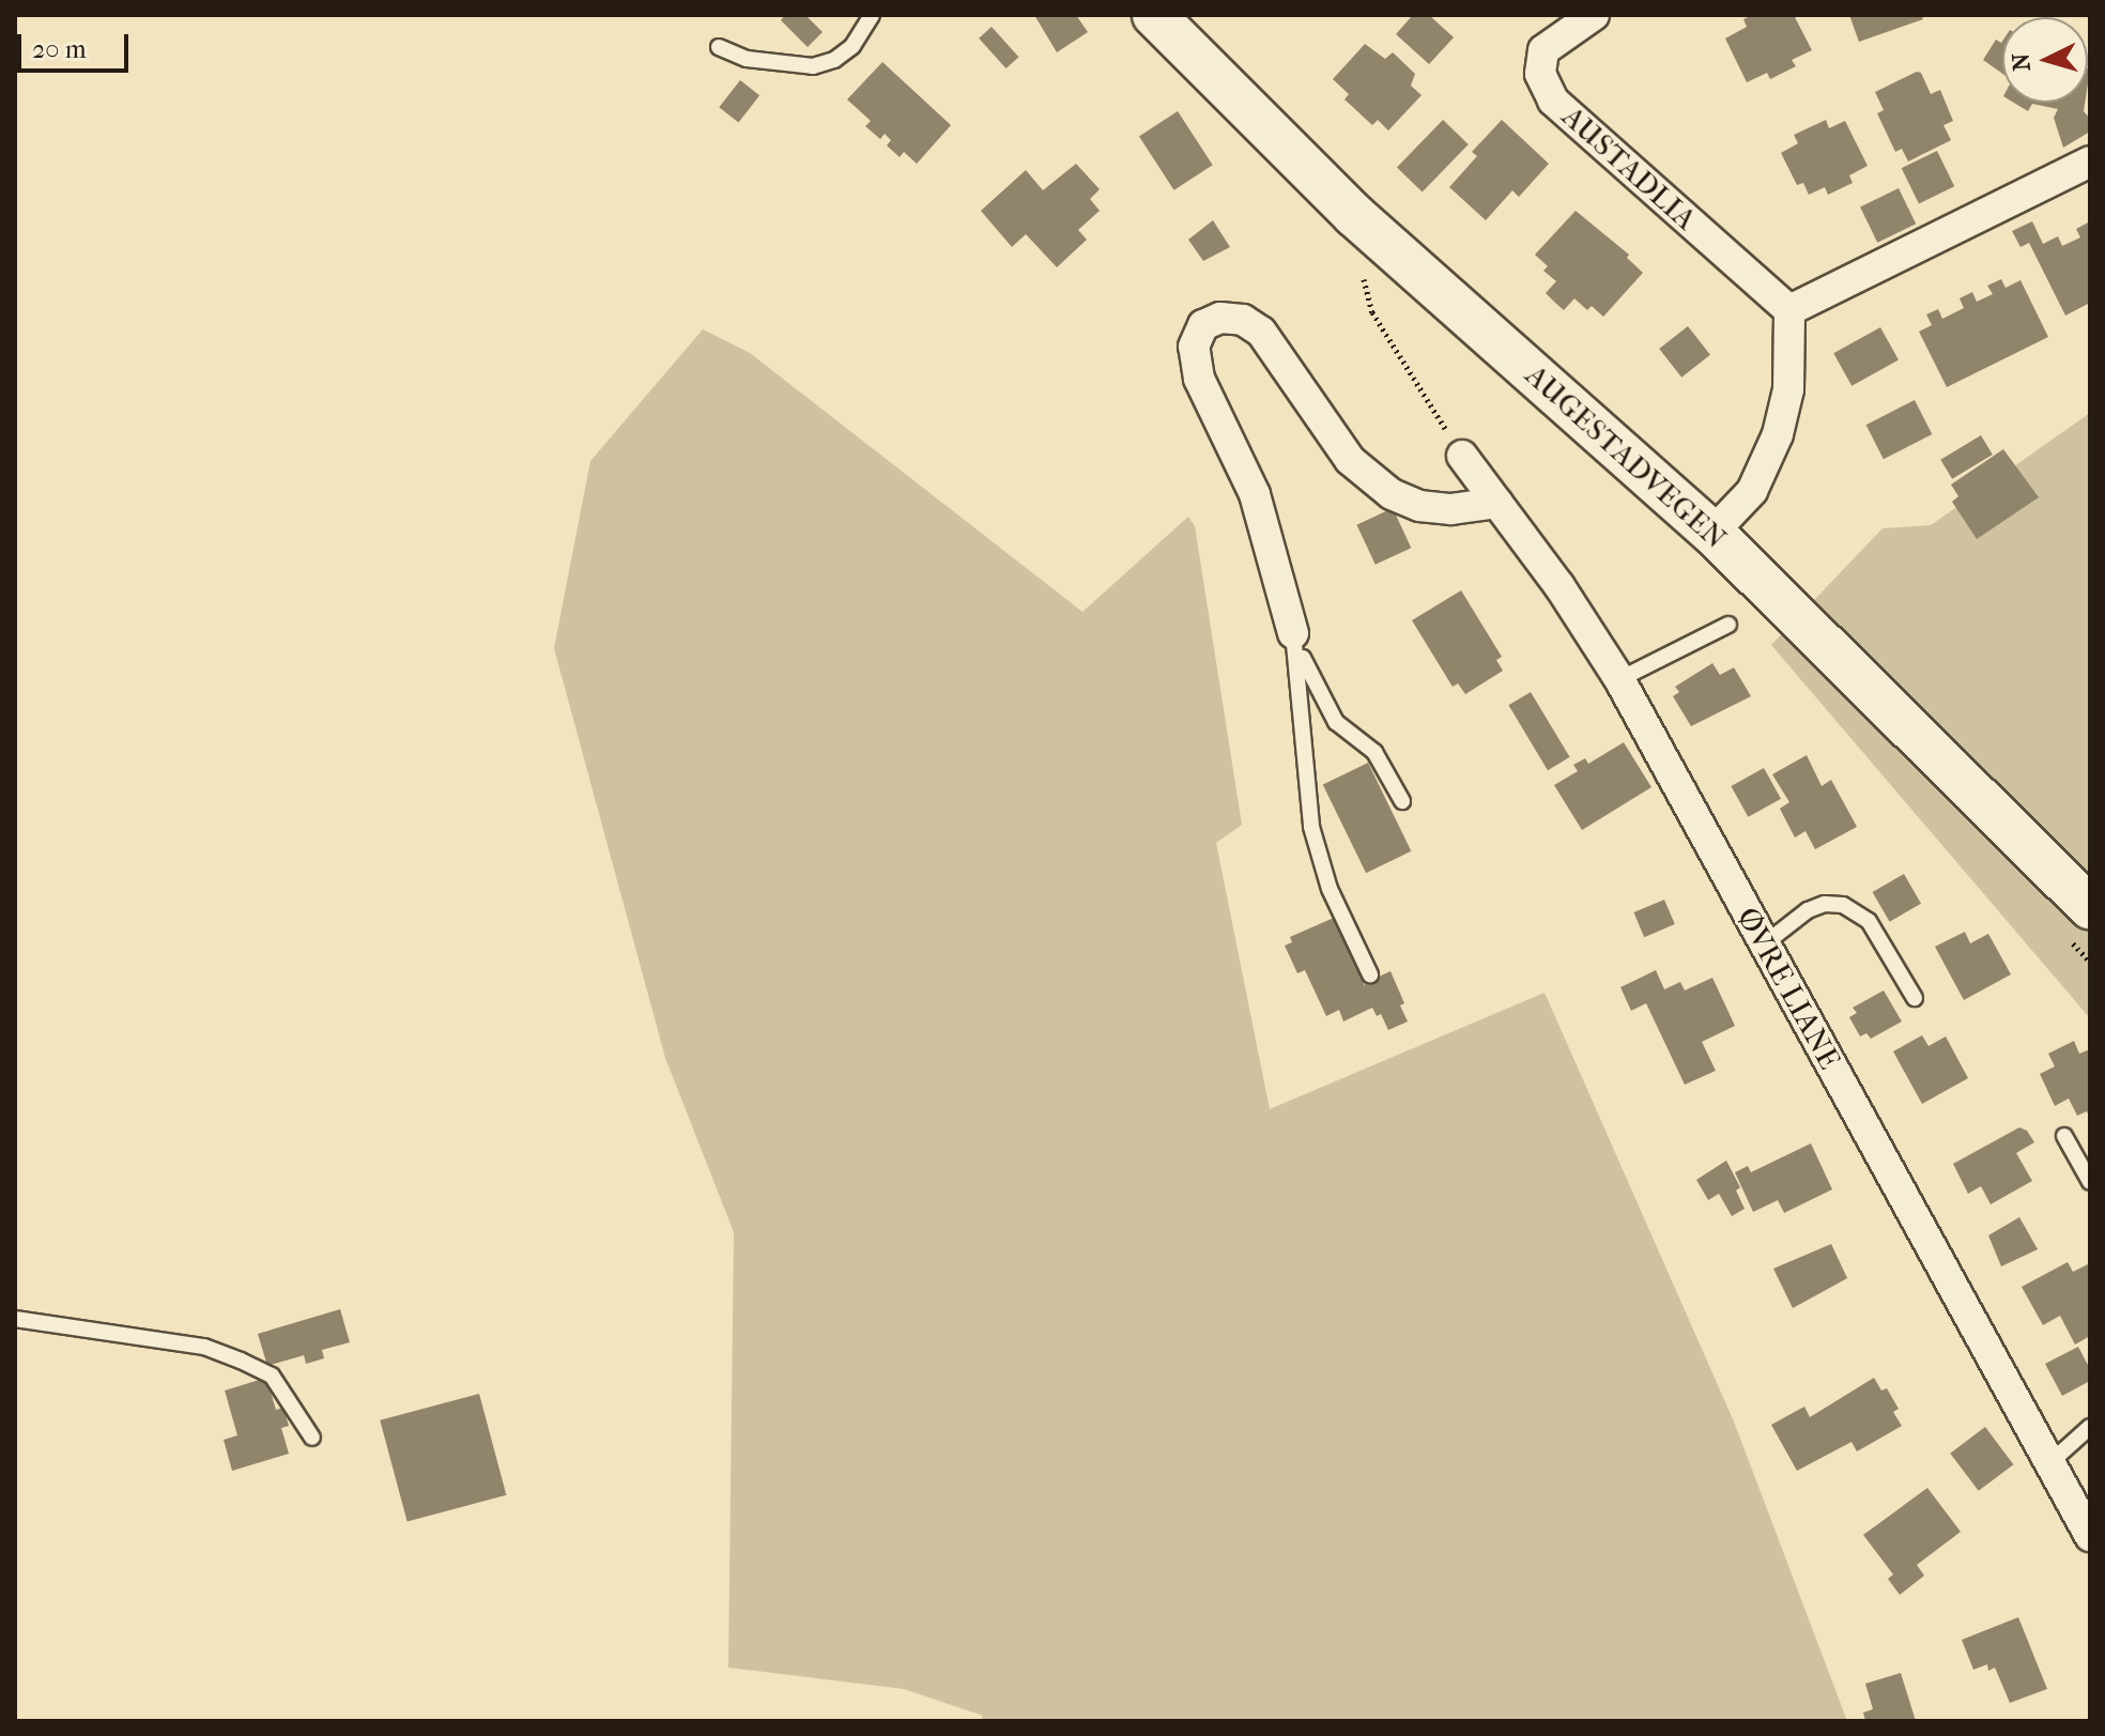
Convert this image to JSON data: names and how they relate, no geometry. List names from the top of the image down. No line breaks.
{"streets":{"main road":["AUGESTADVEGEN"],"street":["AUSTADLIA","ØVRE LIANE"]},"scale_bar":"20 m","north":"left"}
